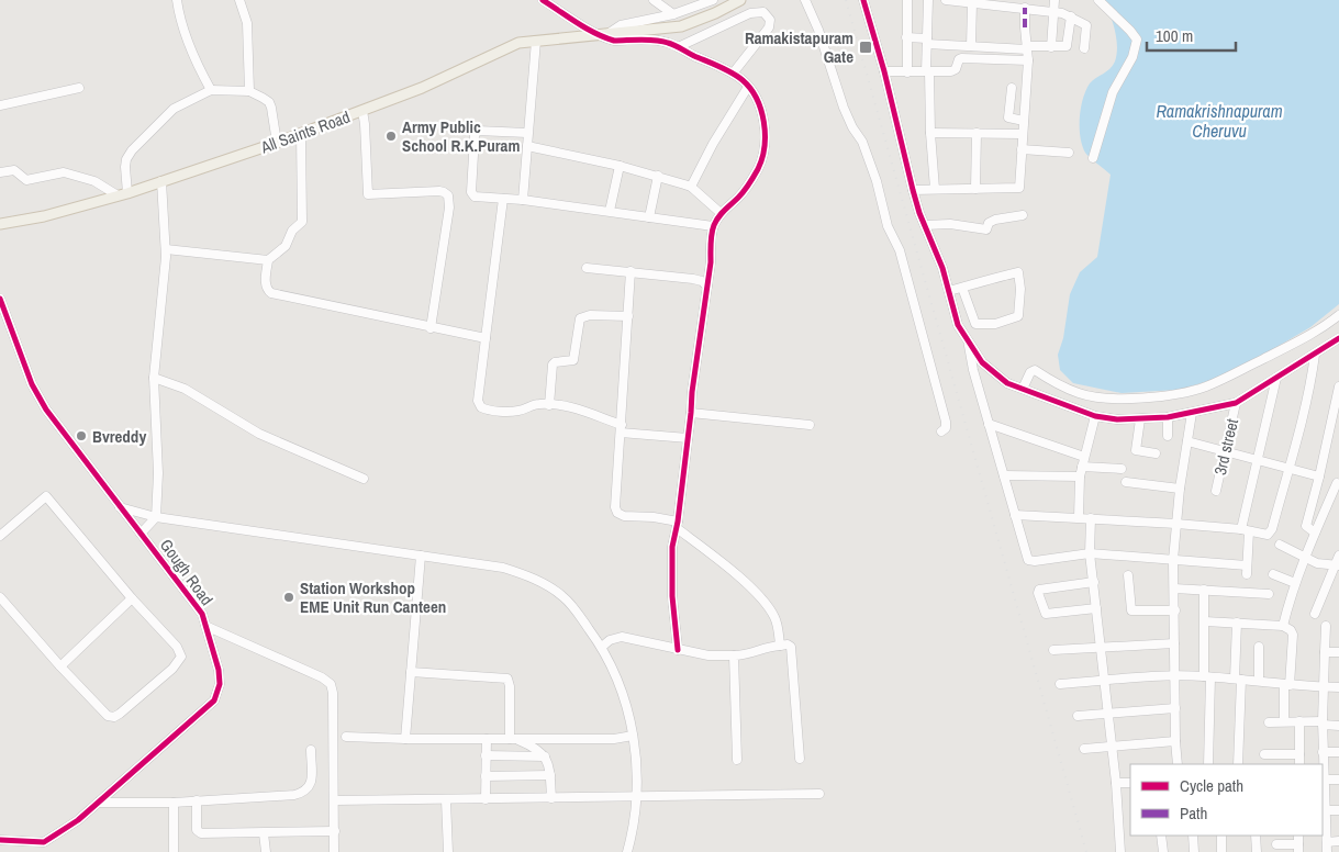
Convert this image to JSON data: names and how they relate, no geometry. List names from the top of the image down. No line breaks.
{"streets":{"main road":["All Saints Road"],"street":["3rd street","Gough Road"]},"water":["Ramakrishnapuram Cheruvu"],"places":{"transit":["Ramakistapuram Gate"],"other":["Army Public School R.K.Puram","Bvreddy","Station Workshop EME Unit Run Canteen"]},"legend":["Cycle path","Path"],"scale_bar":"100 m"}
